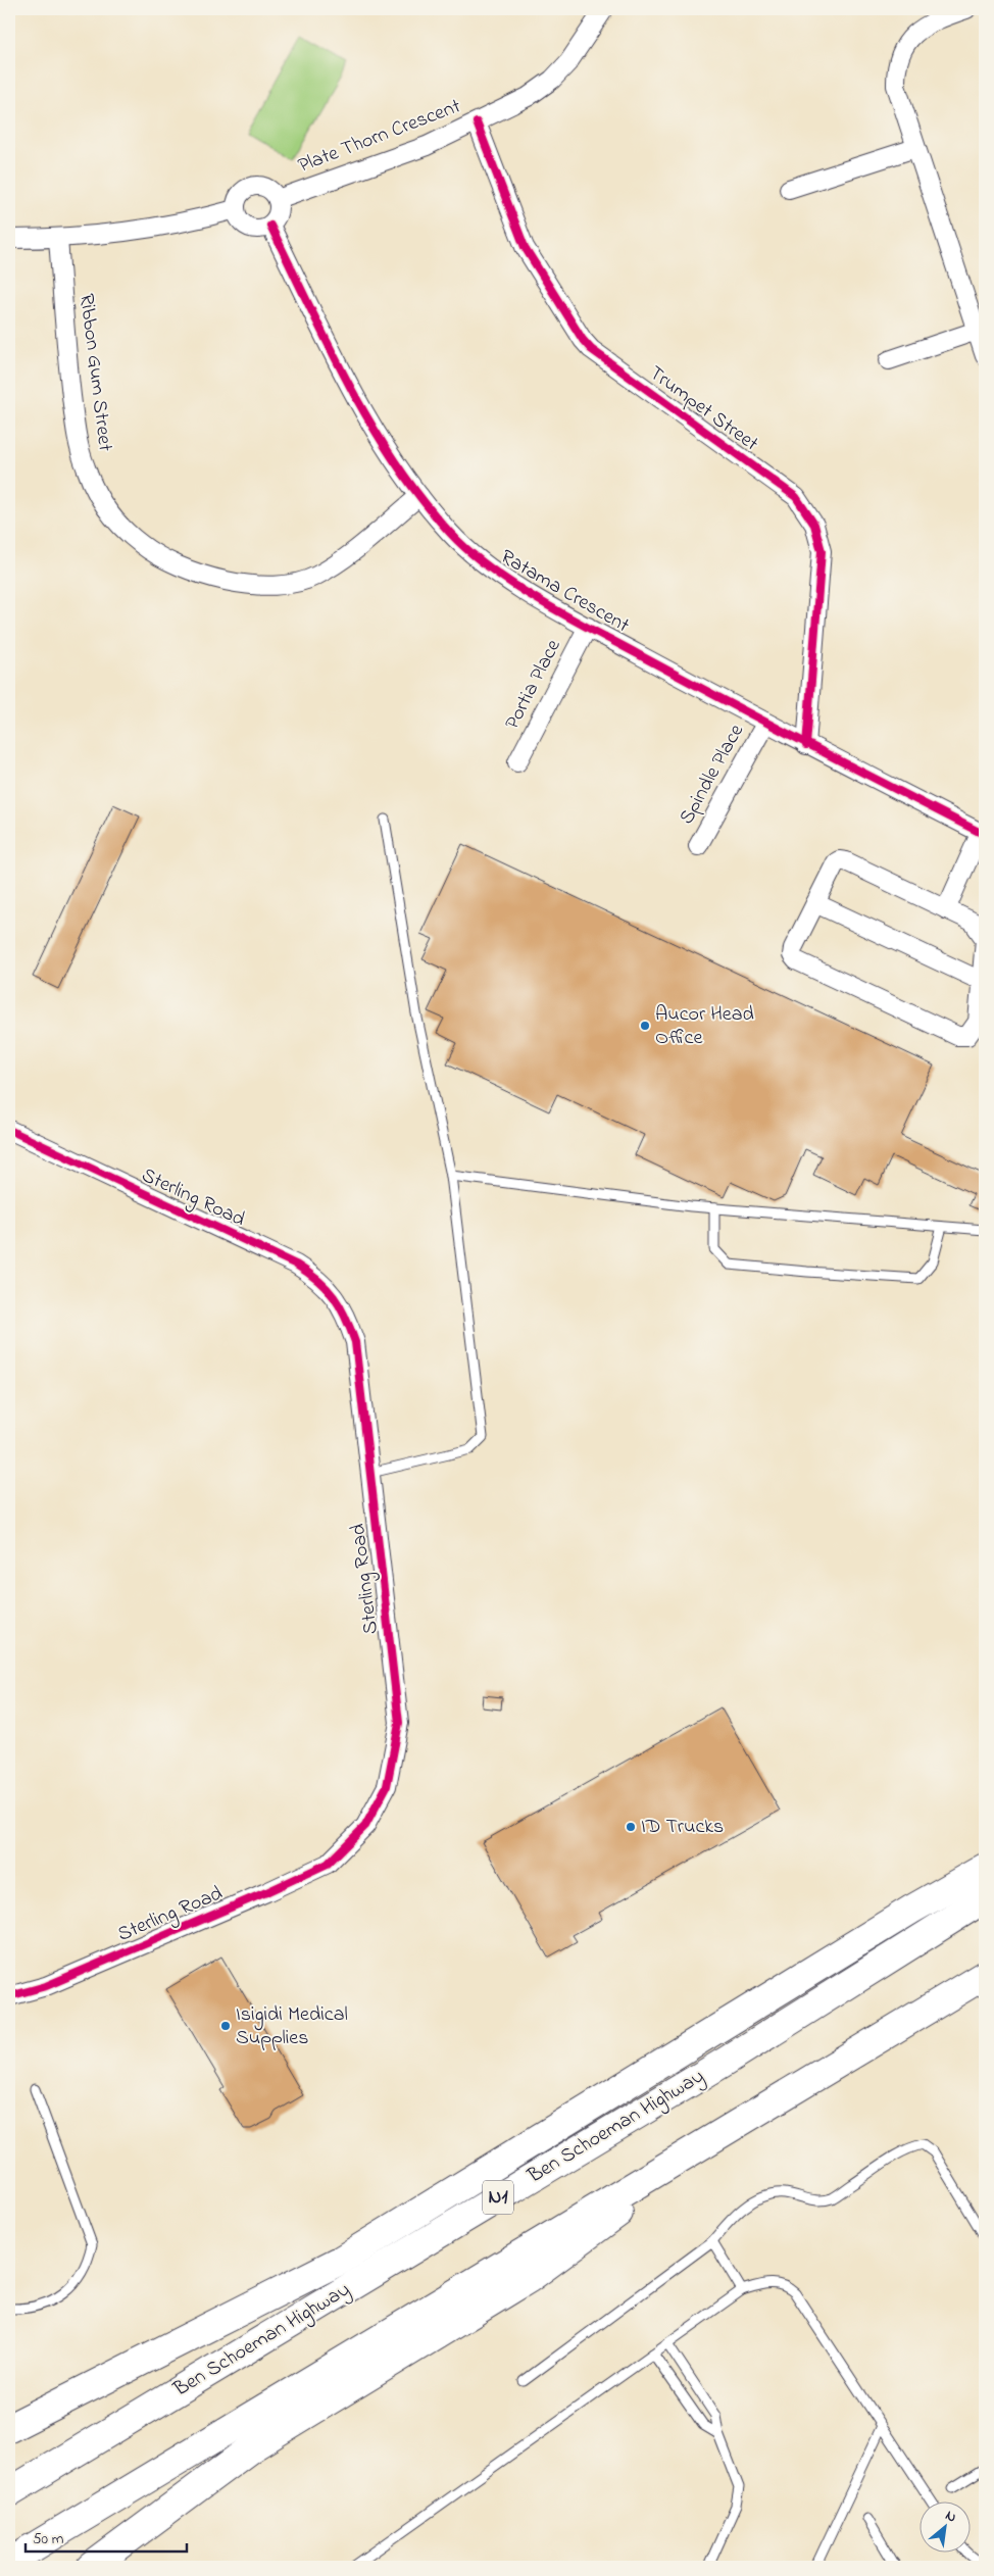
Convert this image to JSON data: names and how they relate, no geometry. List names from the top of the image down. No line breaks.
{"streets":{"highway":["Ben Schoeman Highway","N1"],"street":["Plate Thorn Crescent","Ribbon Gum Street","Trumpet Street","Ratama Crescent","Portia Place","Spindle Place","Sterling Road"]},"crossings":[["Plate Thorn Crescent","Trumpet Street"],["Plate Thorn Crescent","Ratama Crescent"],["Ribbon Gum Street","Ratama Crescent"],["Trumpet Street","Ratama Crescent"],["Ratama Crescent","Portia Place"],["Ratama Crescent","Spindle Place"]],"places":["Aucor Head Office","ID Trucks","Isigidi Medical Supplies"],"scale_bar":"50 m","north":"top right"}
